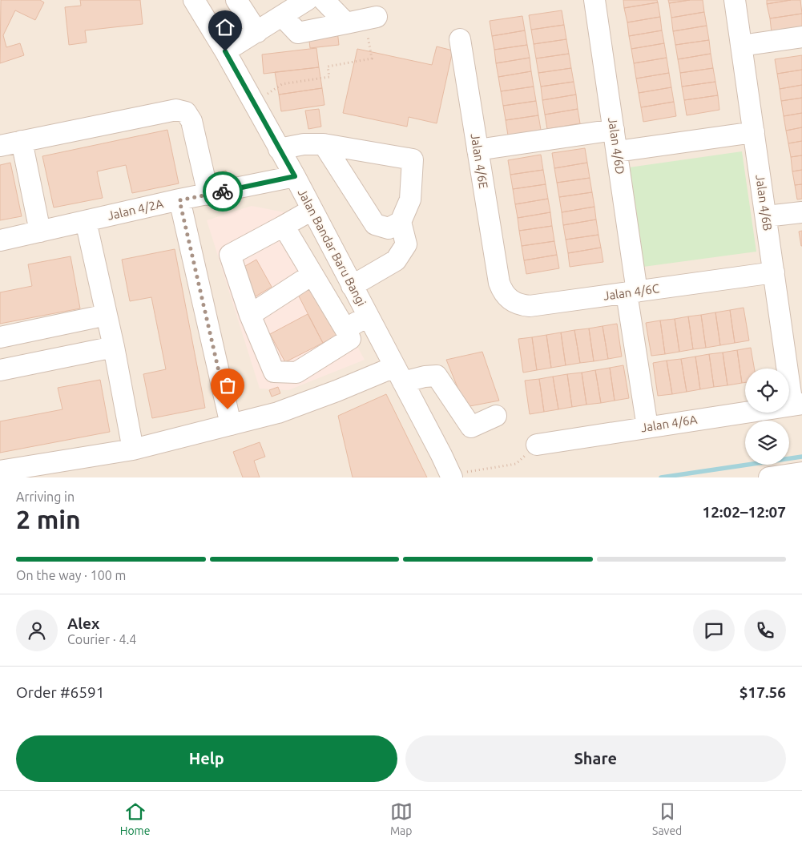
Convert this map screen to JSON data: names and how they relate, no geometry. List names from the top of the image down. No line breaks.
{"streets":{"street":["Jalan 4/6D","Jalan 4/6E","Jalan 4/6B","Jalan 4/2A","Jalan Bandar Baru Bangi","Jalan 4/6C","Jalan 4/6A"]},"crossings":[["Jalan 4/6D","Jalan 4/6C"],["Jalan 4/6D","Jalan 4/6A"],["Jalan 4/6E","Jalan 4/6C"],["Jalan 4/6B","Jalan 4/6C"],["Jalan 4/6B","Jalan 4/6A"],["Jalan 4/2A","Jalan Bandar Baru Bangi"]],"page":{"heading":["2 min","Arriving in","12:02–12:07"],"panel":["Alex","Courier · 4.4","Order #6591","$17.56"],"bar":"On the way · 100 m","buttons":["Help","Share"],"tabs":["Home","Map","Saved"]}}
